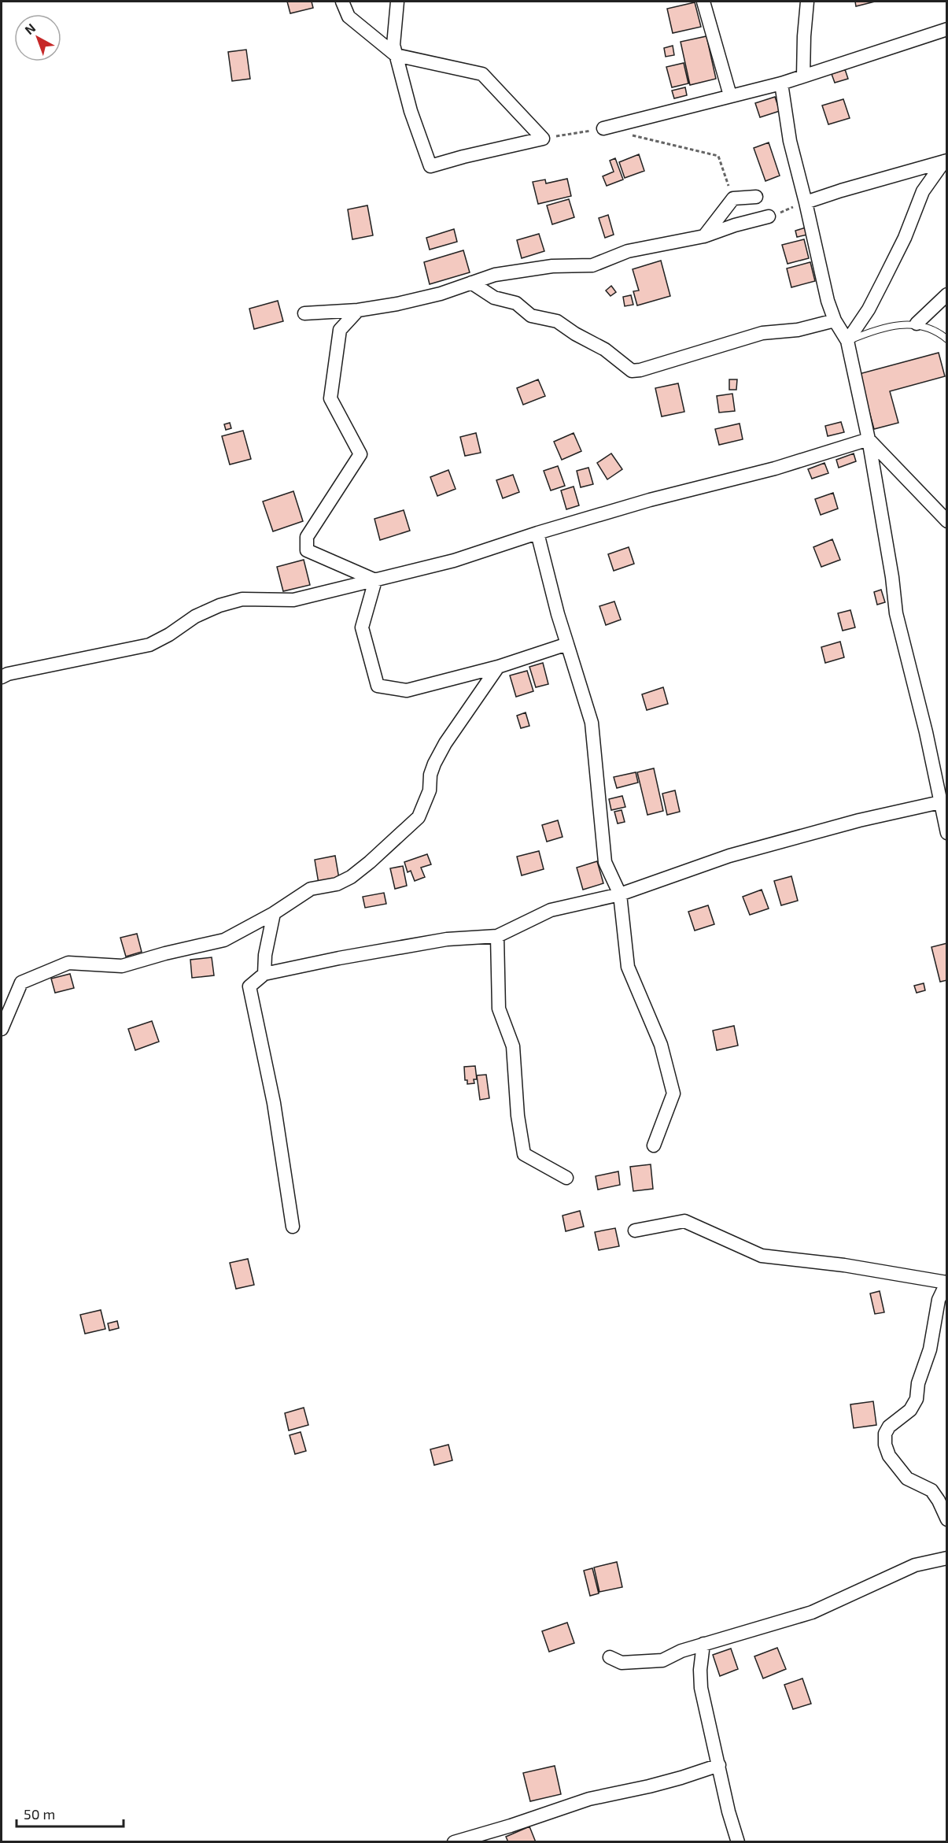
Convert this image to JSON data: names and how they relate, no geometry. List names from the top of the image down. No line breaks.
{"scale_bar":"50 m","north":"top left"}
